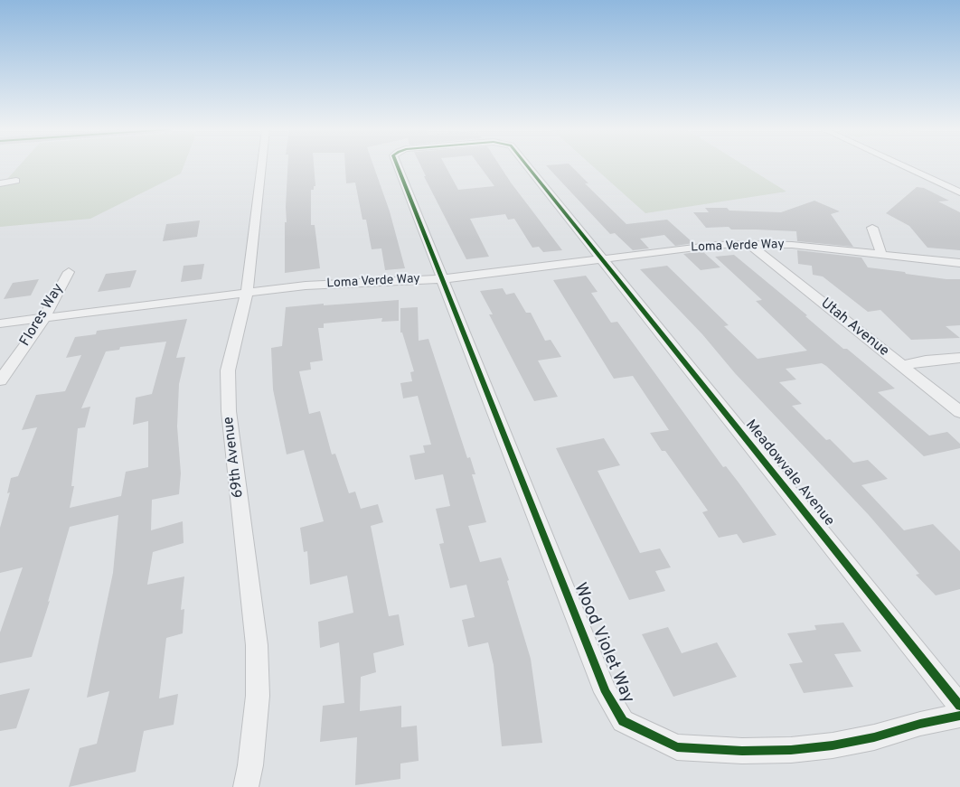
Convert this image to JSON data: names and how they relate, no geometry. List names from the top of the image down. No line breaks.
{"streets":{"street":["Loma Verde Way","Flores Way","Utah Avenue","69th Avenue","Meadowvale Avenue","Wood Violet Way"]},"crossings":[["Loma Verde Way","Flores Way"],["Loma Verde Way","Utah Avenue"],["Loma Verde Way","69th Avenue"],["Loma Verde Way","Meadowvale Avenue"],["Loma Verde Way","Wood Violet Way"],["Meadowvale Avenue","Wood Violet Way"]]}
